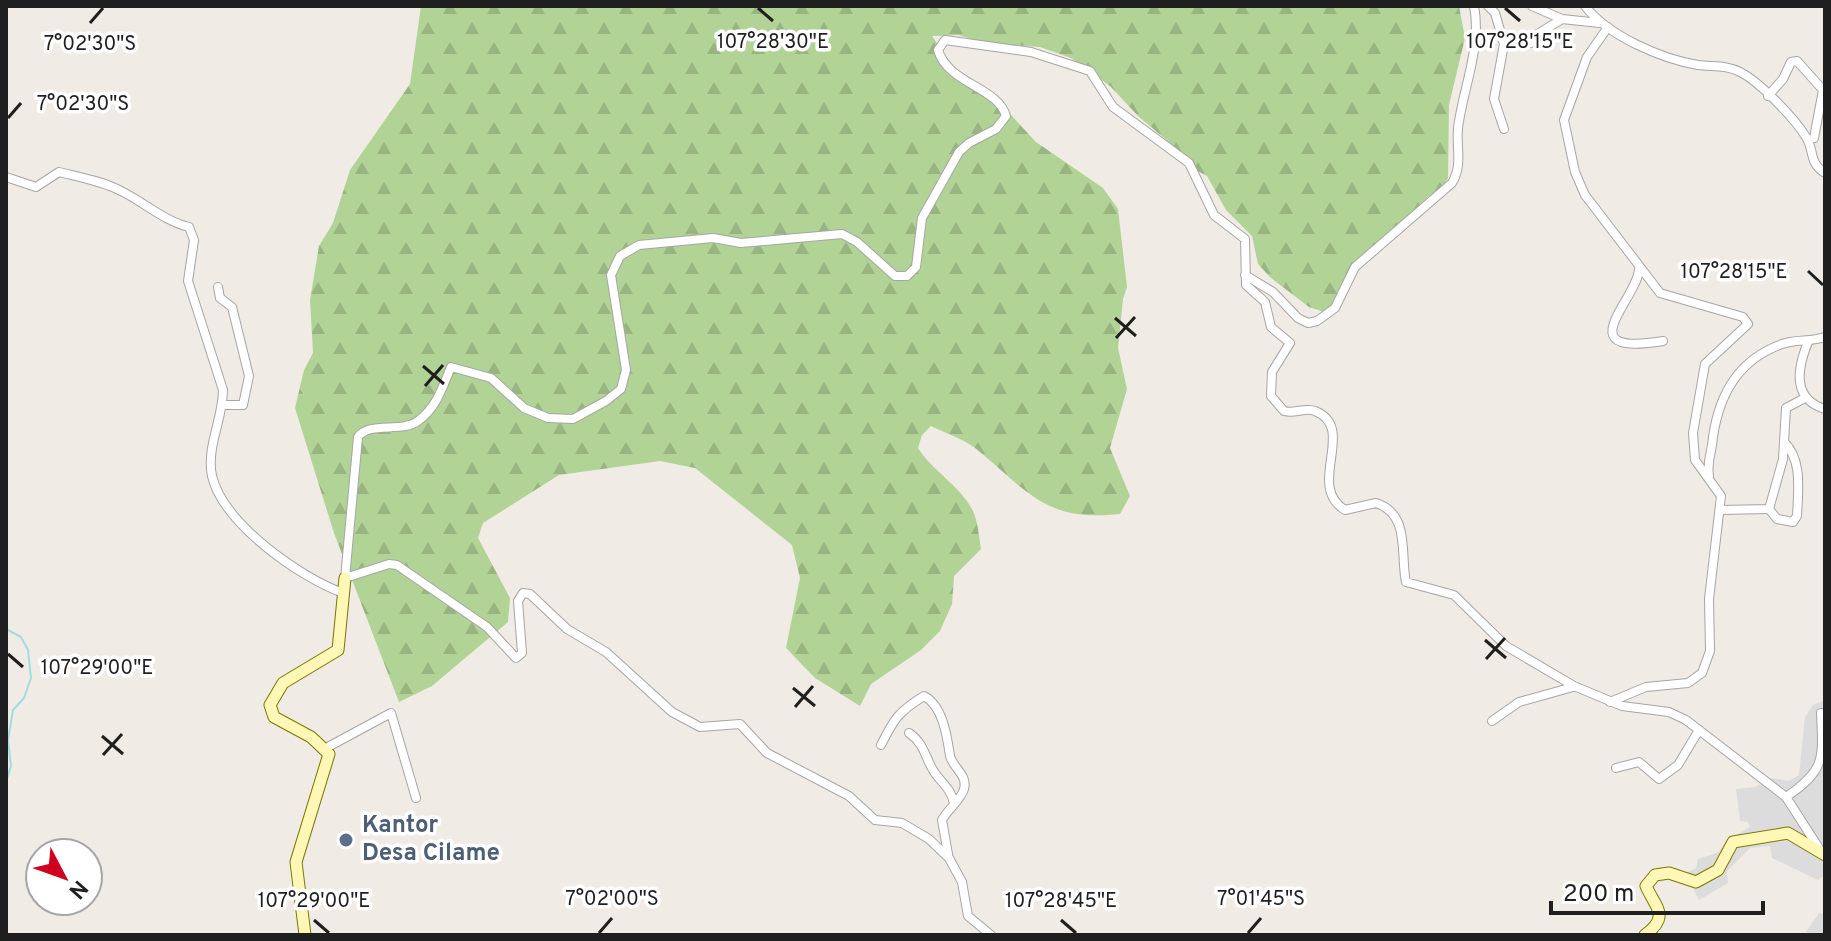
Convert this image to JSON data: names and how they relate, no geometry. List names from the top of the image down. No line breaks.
{"places":["Kantor Desa Cilame"],"scale_bar":"200 m","north":"bottom right","coordinates":["107°28'30\"E","107°28'15\"E","7°02'30\"S","107°29'00\"E","7°02'00\"S","7°01'45\"S","107°28'45\"E"]}
